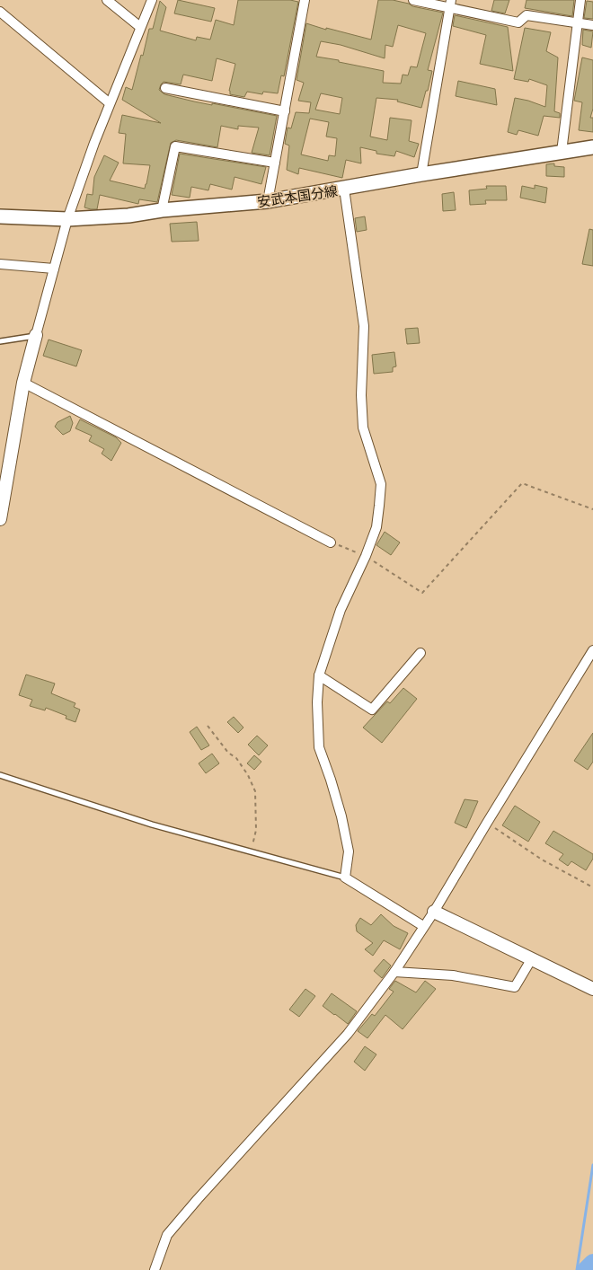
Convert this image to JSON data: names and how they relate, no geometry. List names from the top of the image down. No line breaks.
{"streets":{"main road":["安武本国分線"]}}
